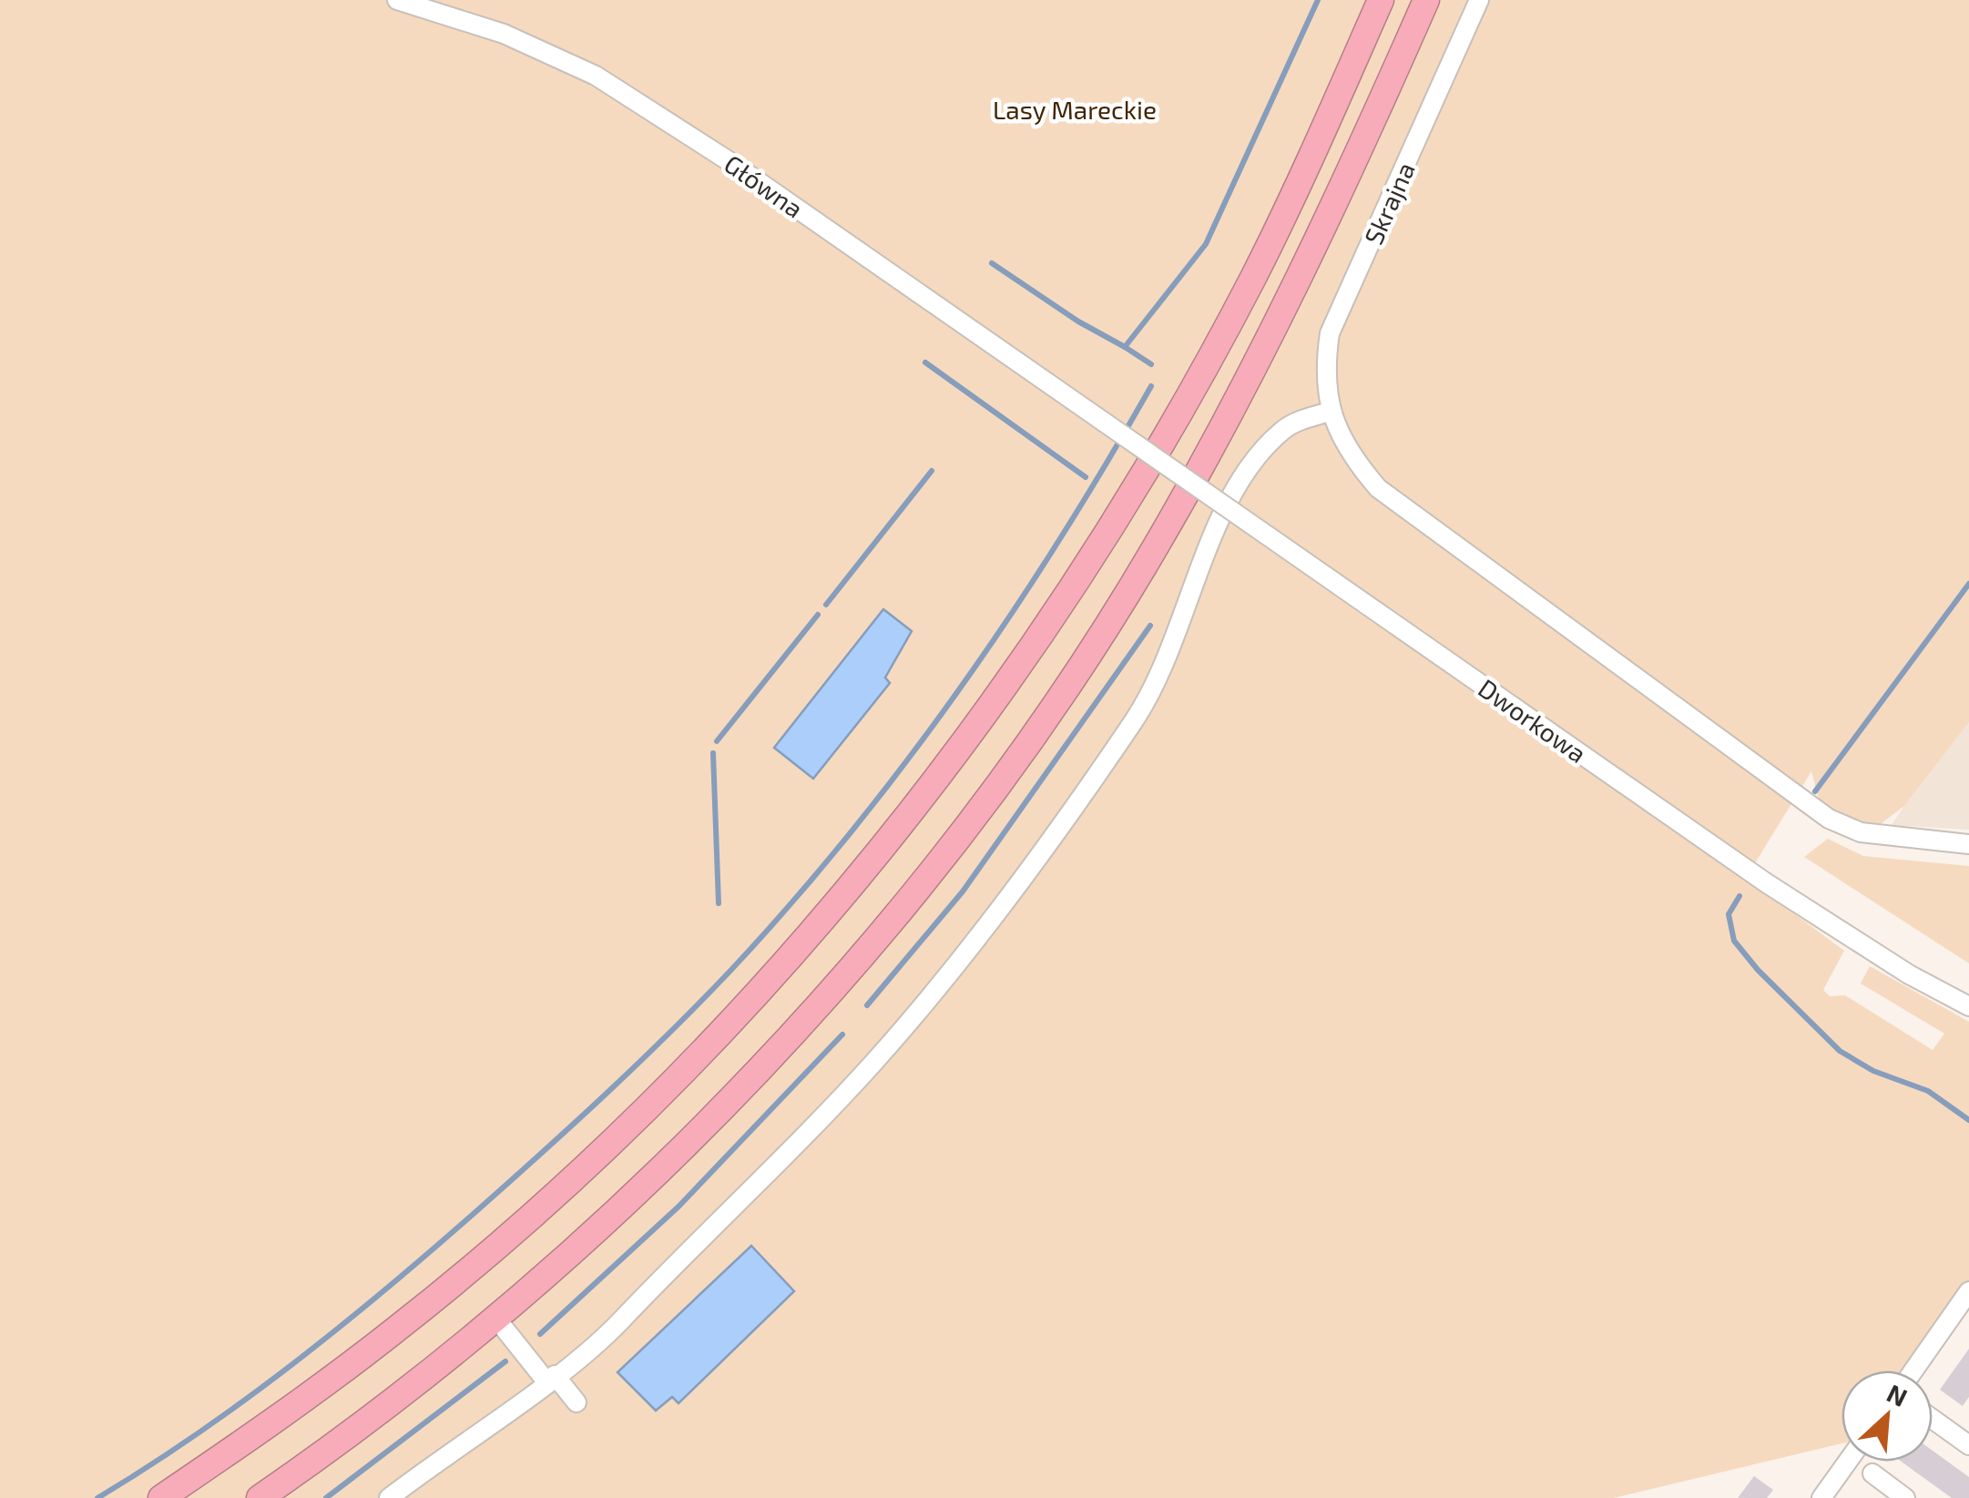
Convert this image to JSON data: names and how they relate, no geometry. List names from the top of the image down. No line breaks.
{"streets":{"street":["Główna","Skrajna","Dworkowa"]},"crossings":[["Główna","Dworkowa"]],"parks":["Lasy Mareckie"],"north":"top right"}
